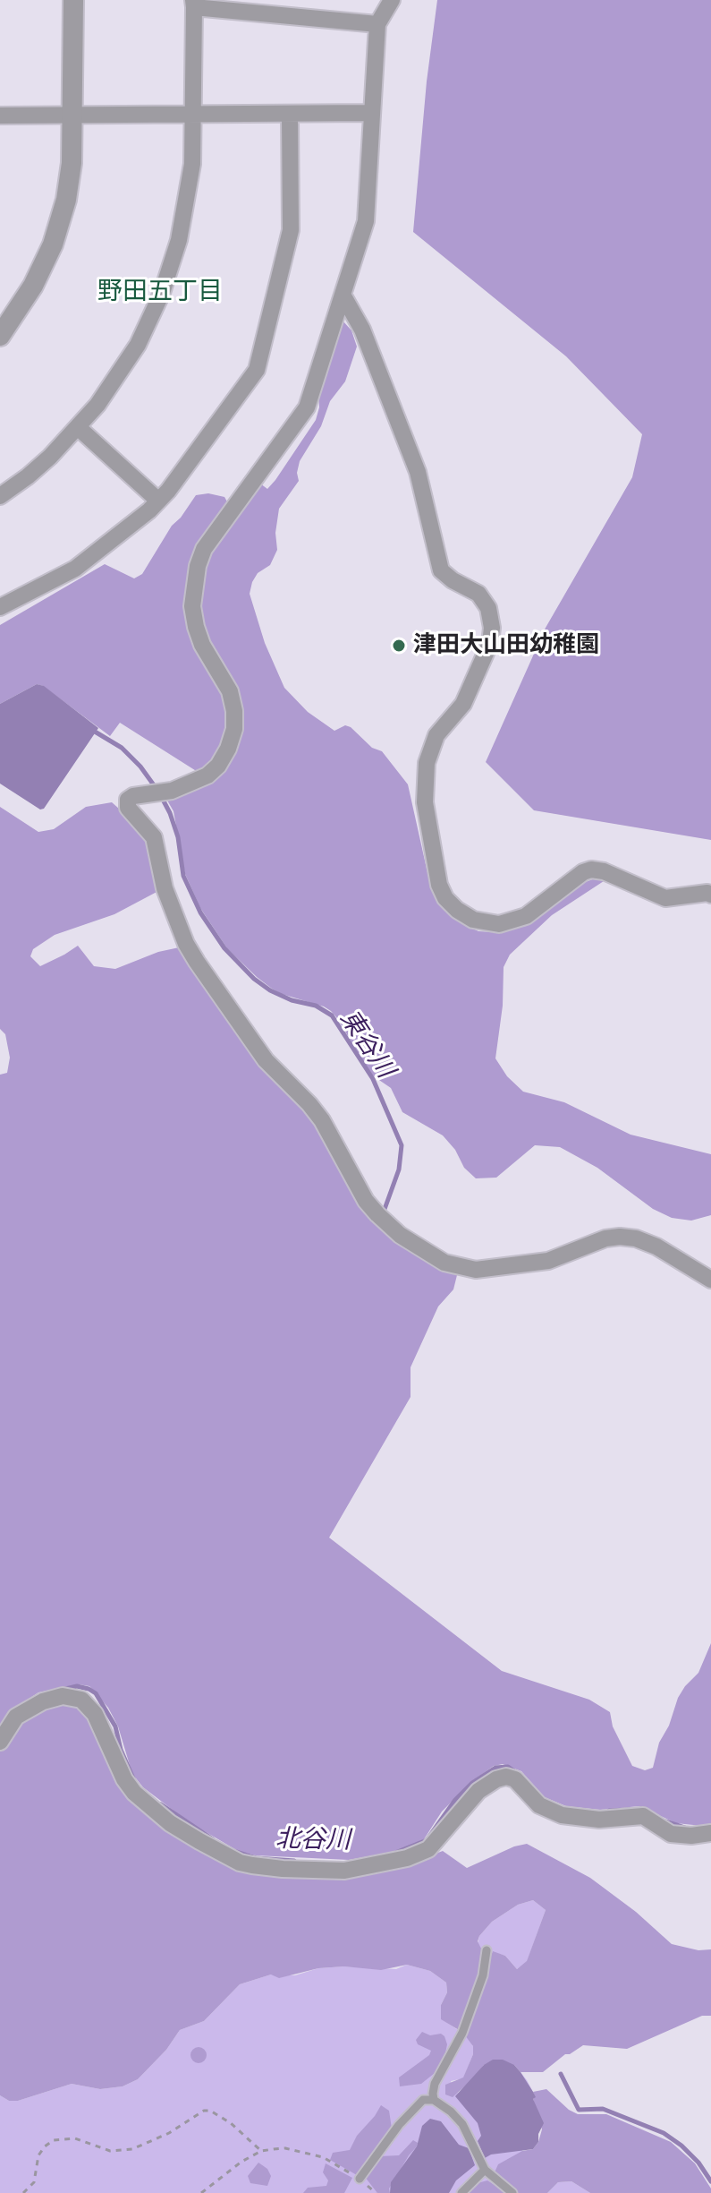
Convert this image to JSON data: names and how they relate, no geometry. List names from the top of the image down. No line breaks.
{"districts":["野田五丁目"],"water":["東谷川","北谷川"],"places":["津田大山田幼稚園"]}
